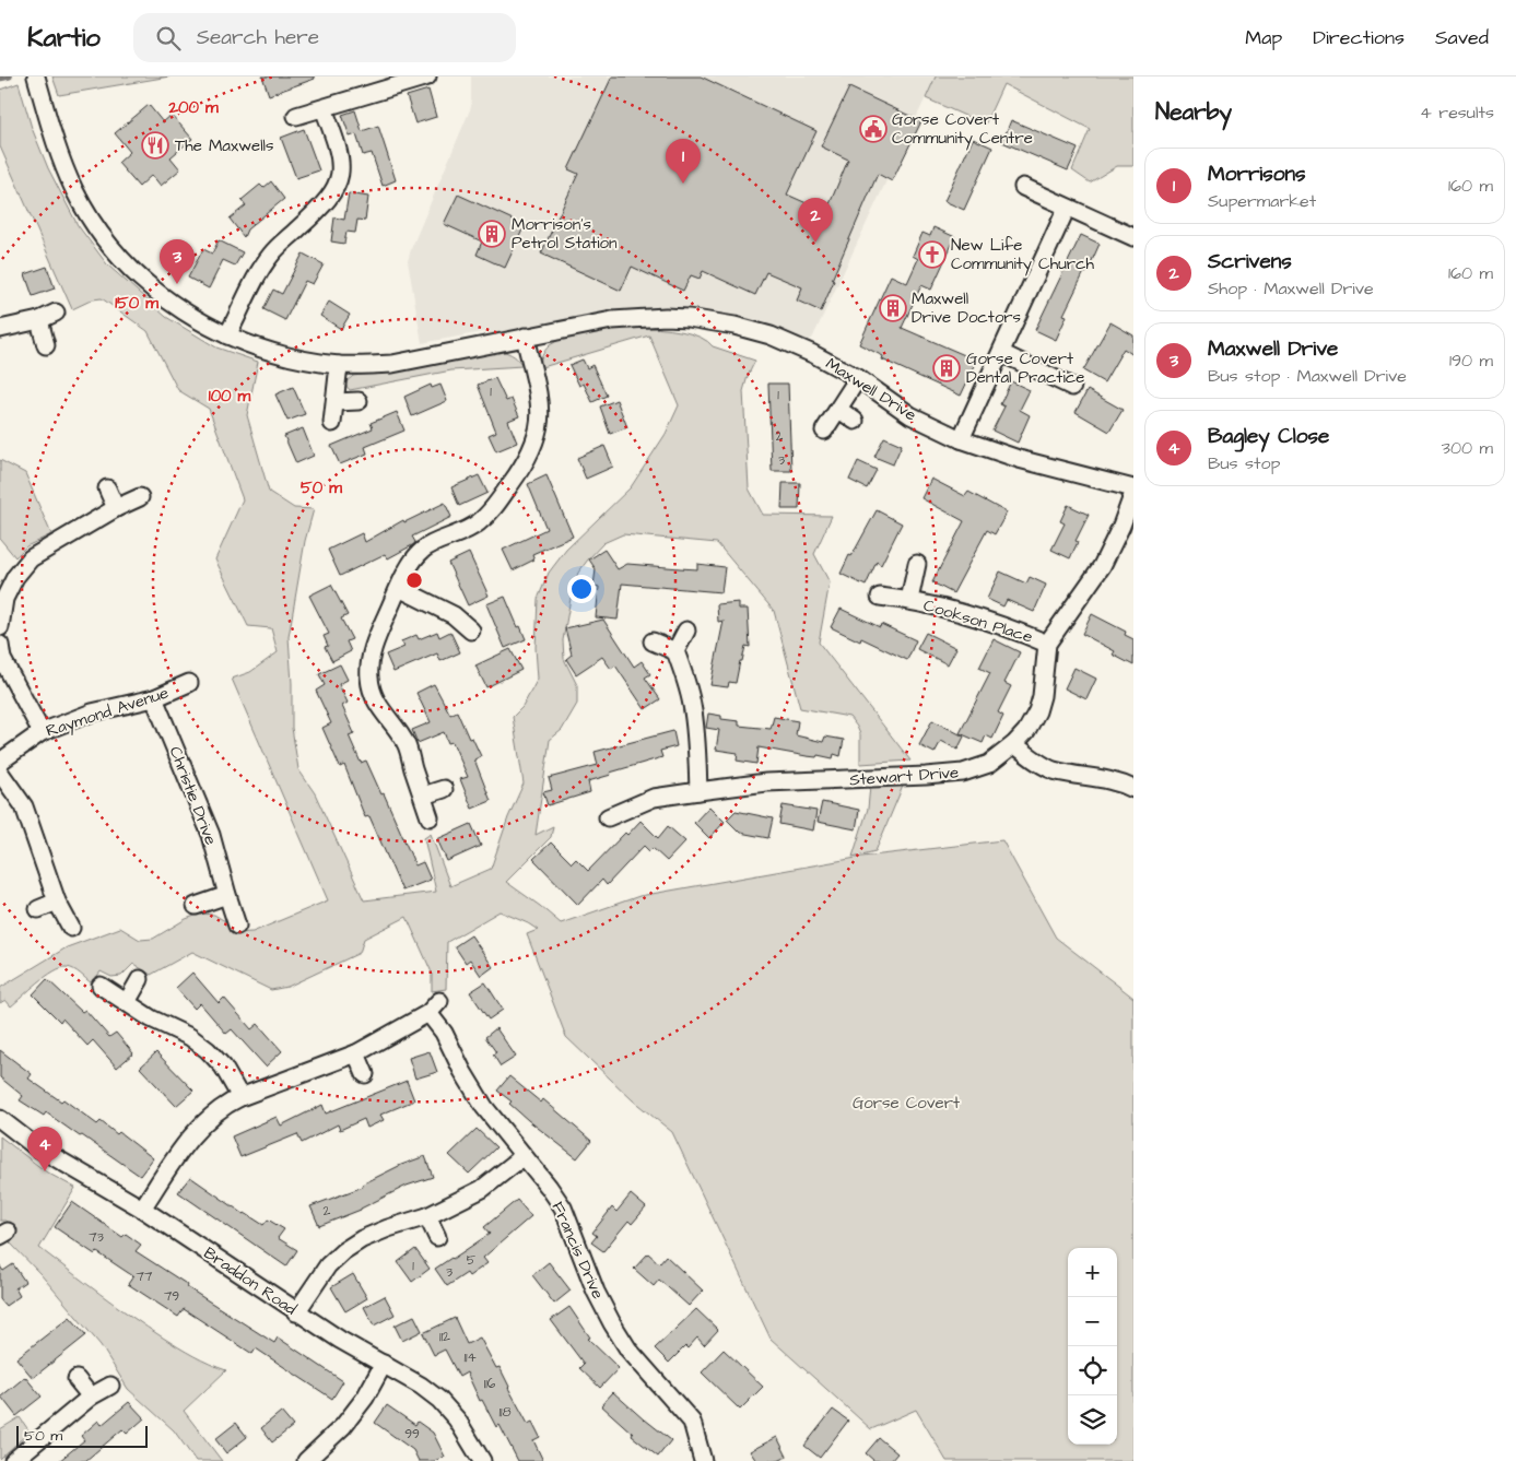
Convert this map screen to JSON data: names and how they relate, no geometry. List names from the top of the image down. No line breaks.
{"streets":{"street":["Maxwell Drive","Cookson Place","Raymond Avenue","Stewart Drive","Christie Drive","Francis Drive","Braddon Road"]},"crossings":[["Cookson Place","Stewart Drive"],["Raymond Avenue","Christie Drive"]],"parks":["Gorse Covert"],"places":{"public building":["Gorse Covert Community Centre"],"restaurant":["The Maxwells"],"building":["Morrison's Petrol Station","Maxwell Drive Doctors","Gorse Covert Dental Practice"],"church":["New Life Community Church"]},"house_numbers":["1","1","2","3","2","73","5","1","3","77","79","112","114","116","118","99"],"scale_bar":"50 m","page":{"header":"Kartio","search":"Search here","nav":["Map","Directions","Saved"],"heading":["Nearby","4 results"],"pins":["1","2","3","4"],"list":[{"mark":"1","name":"Morrisons","note":"Supermarket","value":"160 m"},{"mark":"2","name":"Scrivens","note":"Shop · Maxwell Drive","value":"160 m"},{"mark":"3","name":"Maxwell Drive","note":"Bus stop · Maxwell Drive","value":"190 m"},{"mark":"4","name":"Bagley Close","note":"Bus stop","value":"300 m"}],"map_buttons":["+","−"],"scale":"50 m"},"rings":["200 m","150 m","100 m","50 m"]}
